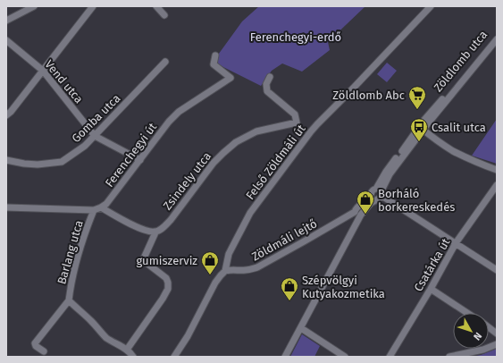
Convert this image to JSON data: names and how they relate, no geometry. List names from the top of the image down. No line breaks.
{"streets":{"street":["Zöldlomb utca","Vend utca","Gomba utca","Ferenchegyi út","Felső Zöldmáli út","Zsindely utca","Zöldmáli lejtő","Barlang utca","Csatárka út"]},"crossings":[["Vend utca","Gomba utca"],["Vend utca","Ferenchegyi út"],["Ferenchegyi út","Barlang utca"],["Felső Zöldmáli út","Zöldmáli lejtő"],["Zsindely utca","Barlang utca"]],"parks":["Ferenchegyi-erdő"],"places":{"supermarket":["Zöldlomb Abc"],"bus stop":["Csalit utca"],"shop":["Borháló borkereskedés","gumiszerviz","Szépvölgyi Kutyakozmetika"]},"north":"bottom right"}
